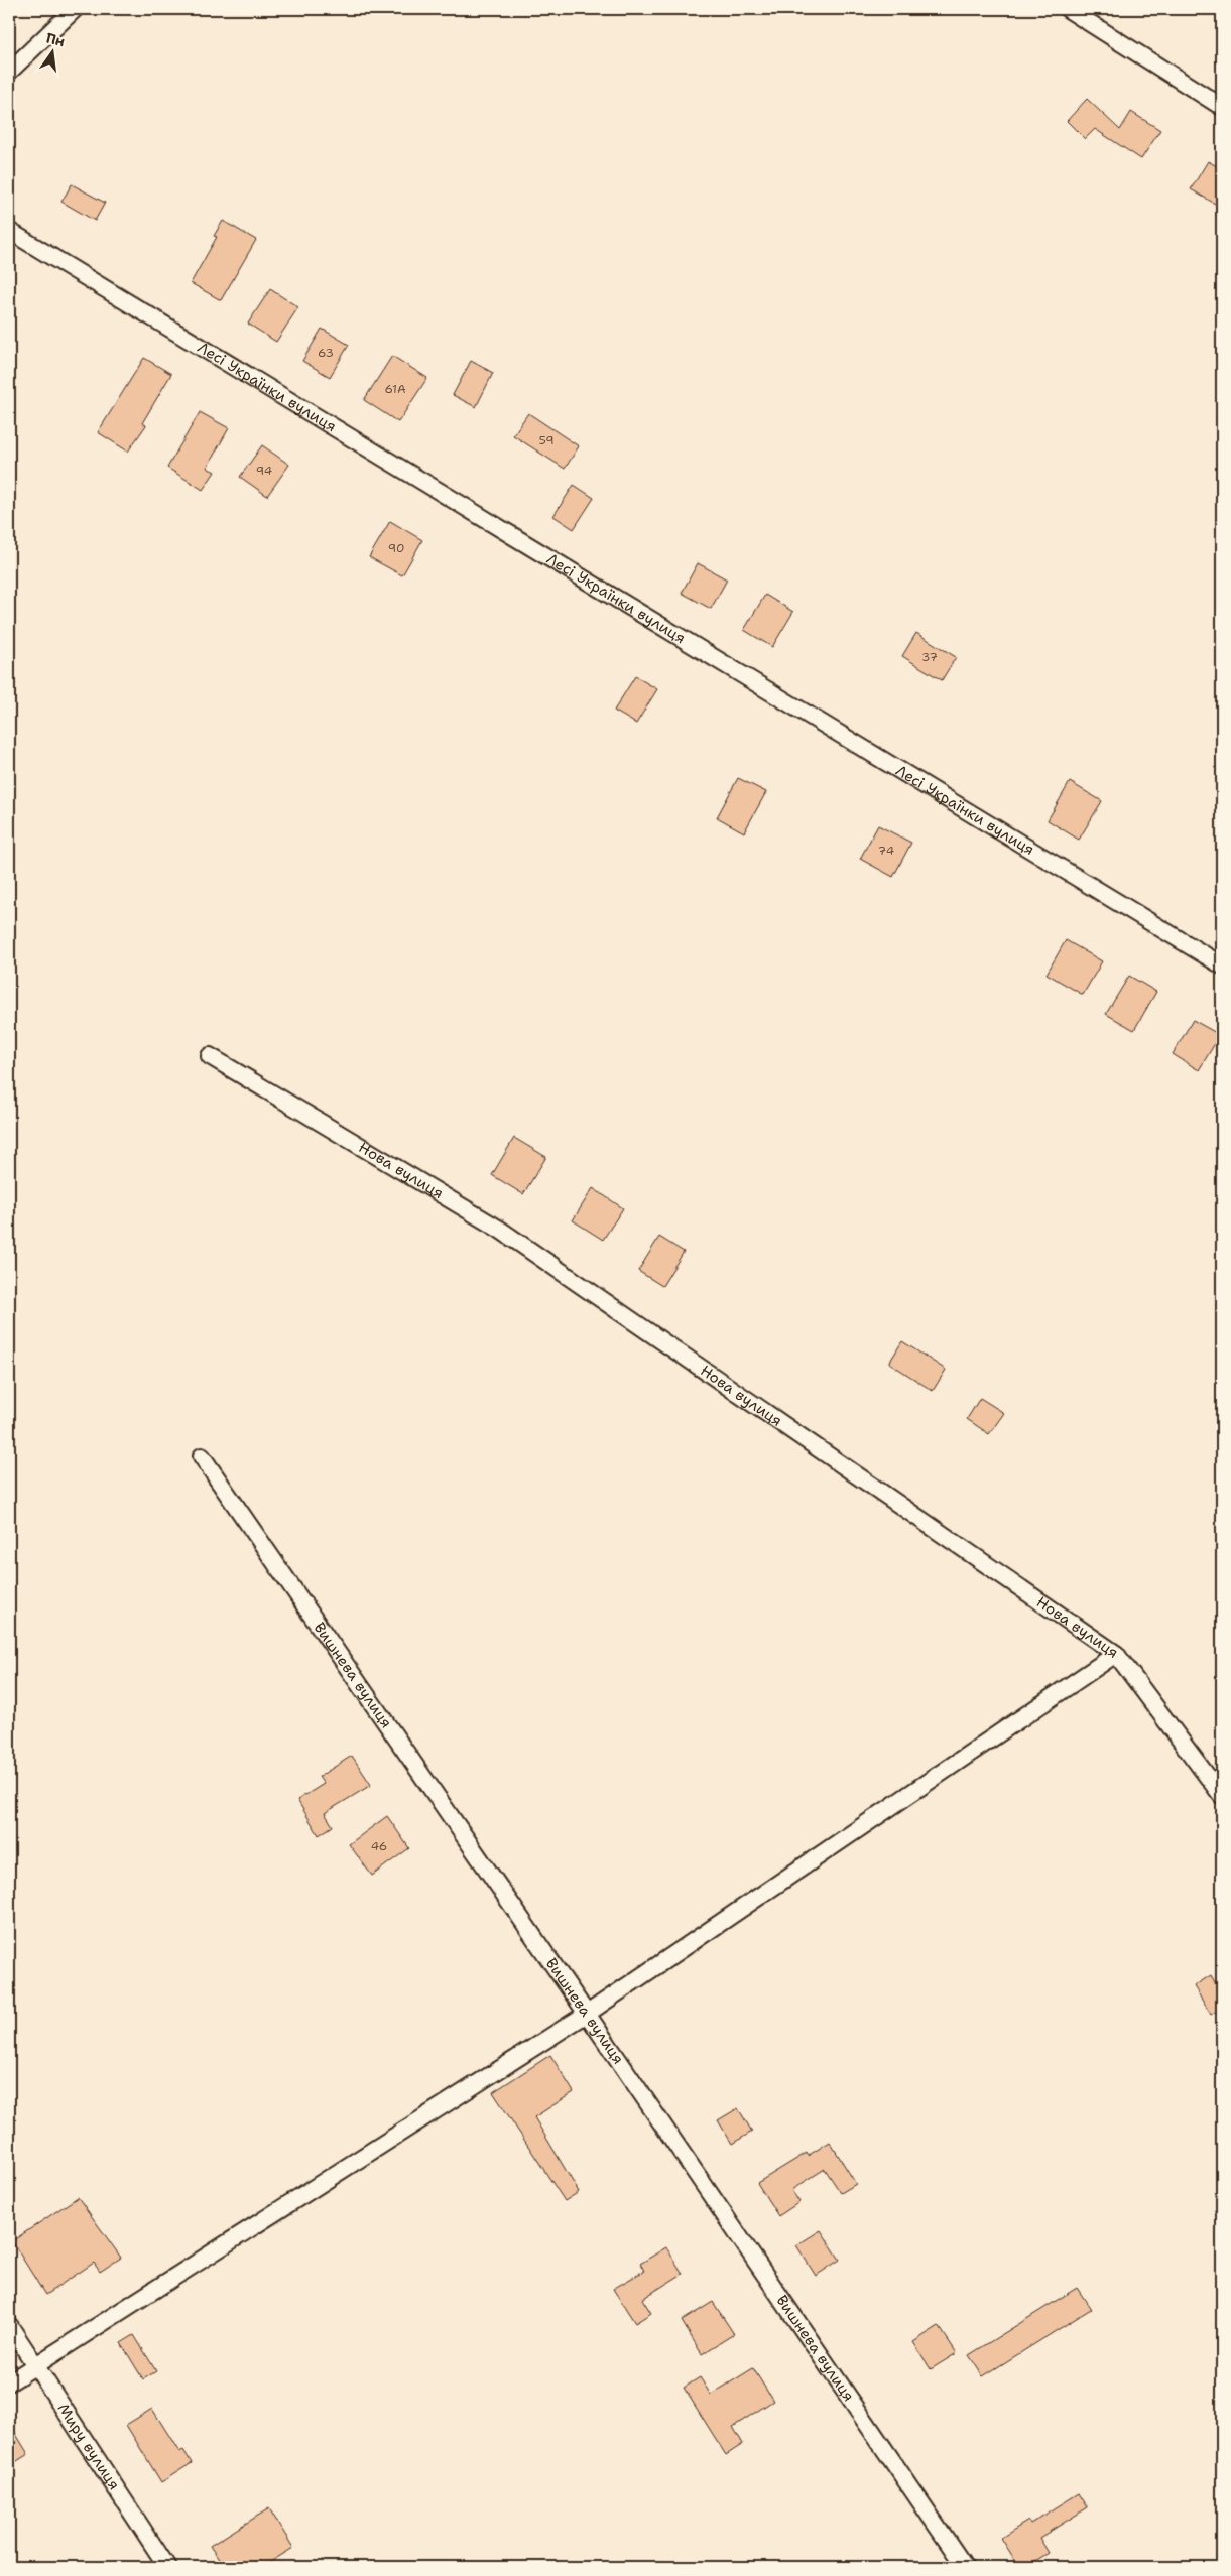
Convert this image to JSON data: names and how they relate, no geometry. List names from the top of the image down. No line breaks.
{"streets":{"street":["Лесі Українки вулиця","Нова вулиця","Вишнева вулиця","Миру вулиця"]},"house_numbers":["63","61А","59","94","90","37","74","46"],"north":"top"}
